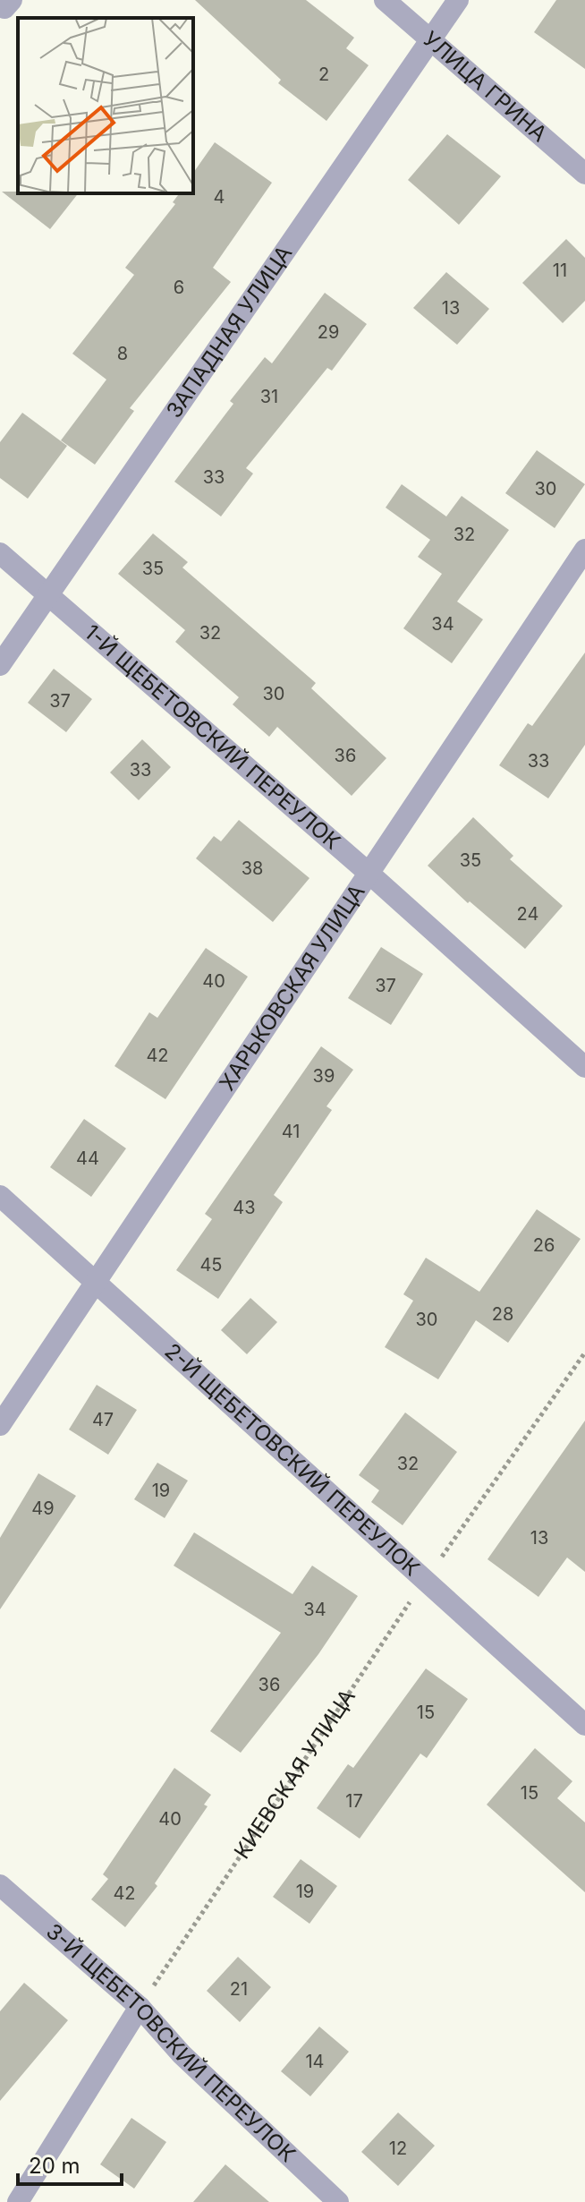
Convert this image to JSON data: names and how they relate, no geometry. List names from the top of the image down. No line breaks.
{"streets":{"street":["УЛИЦА ГРИНА","ЗАПАДНАЯ УЛИЦА","1-Й ЩЕБЕТОВСКИЙ ПЕРЕУЛОК","ХАРЬКОВСКАЯ УЛИЦА","2-Й ЩЕБЕТОВСКИЙ ПЕРЕУЛОК","3-Й ЩЕБЕТОВСКИЙ ПЕРЕУЛОК"],"path":["КИЕВСКАЯ УЛИЦА"]},"crossings":[["УЛИЦА ГРИНА","ЗАПАДНАЯ УЛИЦА"],["ЗАПАДНАЯ УЛИЦА","1-Й ЩЕБЕТОВСКИЙ ПЕРЕУЛОК"],["1-Й ЩЕБЕТОВСКИЙ ПЕРЕУЛОК","ХАРЬКОВСКАЯ УЛИЦА"],["ХАРЬКОВСКАЯ УЛИЦА","2-Й ЩЕБЕТОВСКИЙ ПЕРЕУЛОК"],["2-Й ЩЕБЕТОВСКИЙ ПЕРЕУЛОК","КИЕВСКАЯ УЛИЦА"],["КИЕВСКАЯ УЛИЦА","3-Й ЩЕБЕТОВСКИЙ ПЕРЕУЛОК"]],"house_numbers":["2","4","11","6","13","29","8","31","33","30","32","35","34","32","30","37","36","33","33","35","38","24","40","37","42","39","41","44","43","26","45","28","30","47","32","19","49","13","34","36","15","15","17","40","19","42","21","14","12"],"scale_bar":"20 m"}
